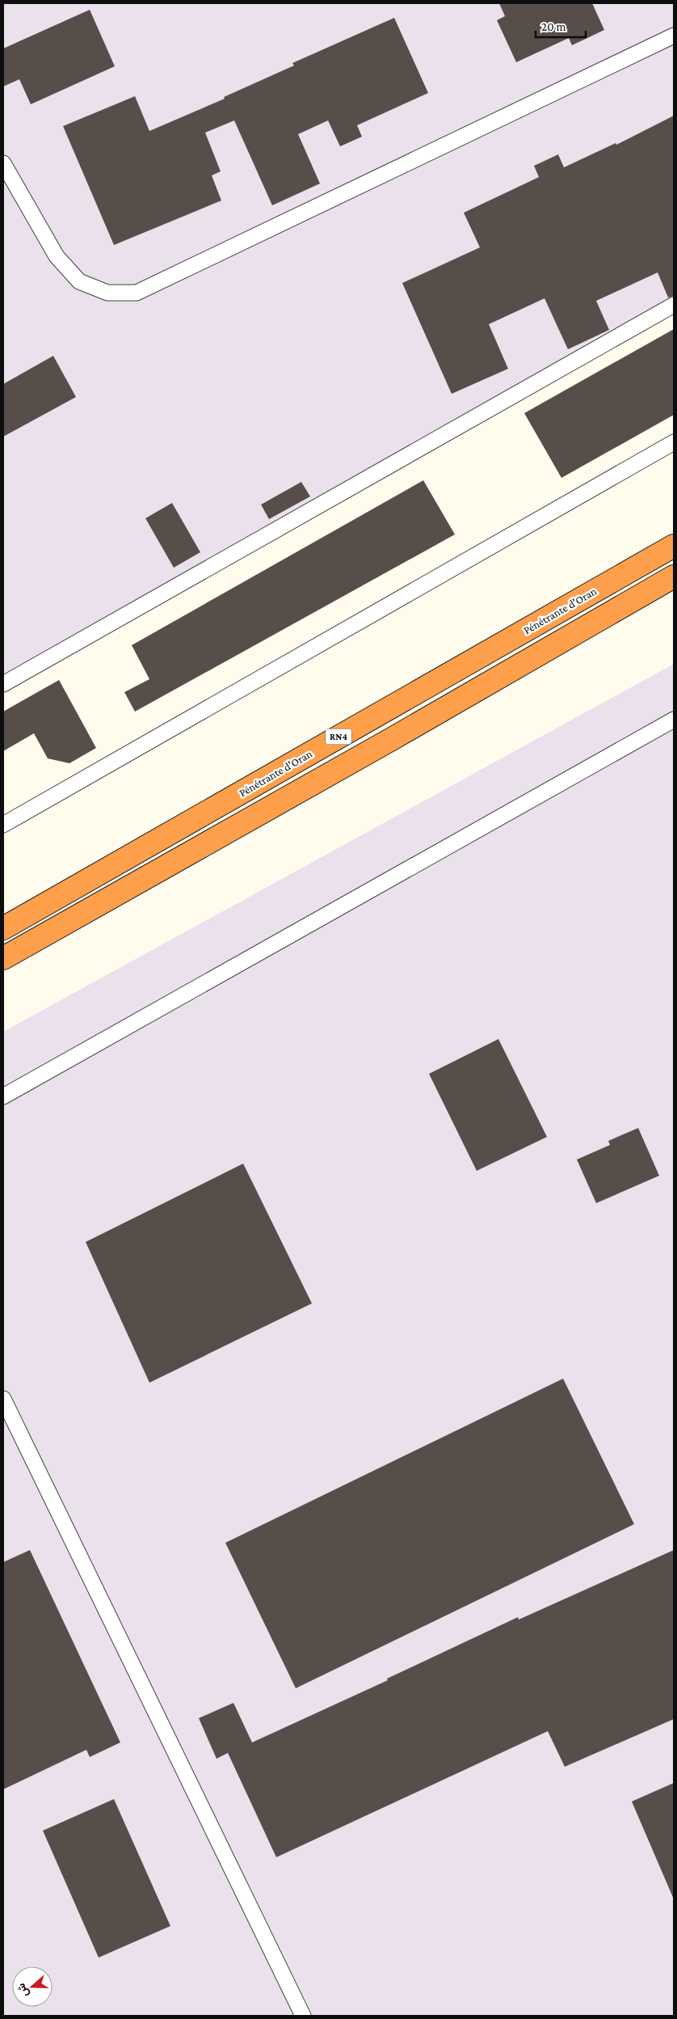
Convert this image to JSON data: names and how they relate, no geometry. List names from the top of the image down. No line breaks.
{"streets":{"highway":["Pénétrante d'Oran","RN4"]},"scale_bar":"20 m","north":"left"}
